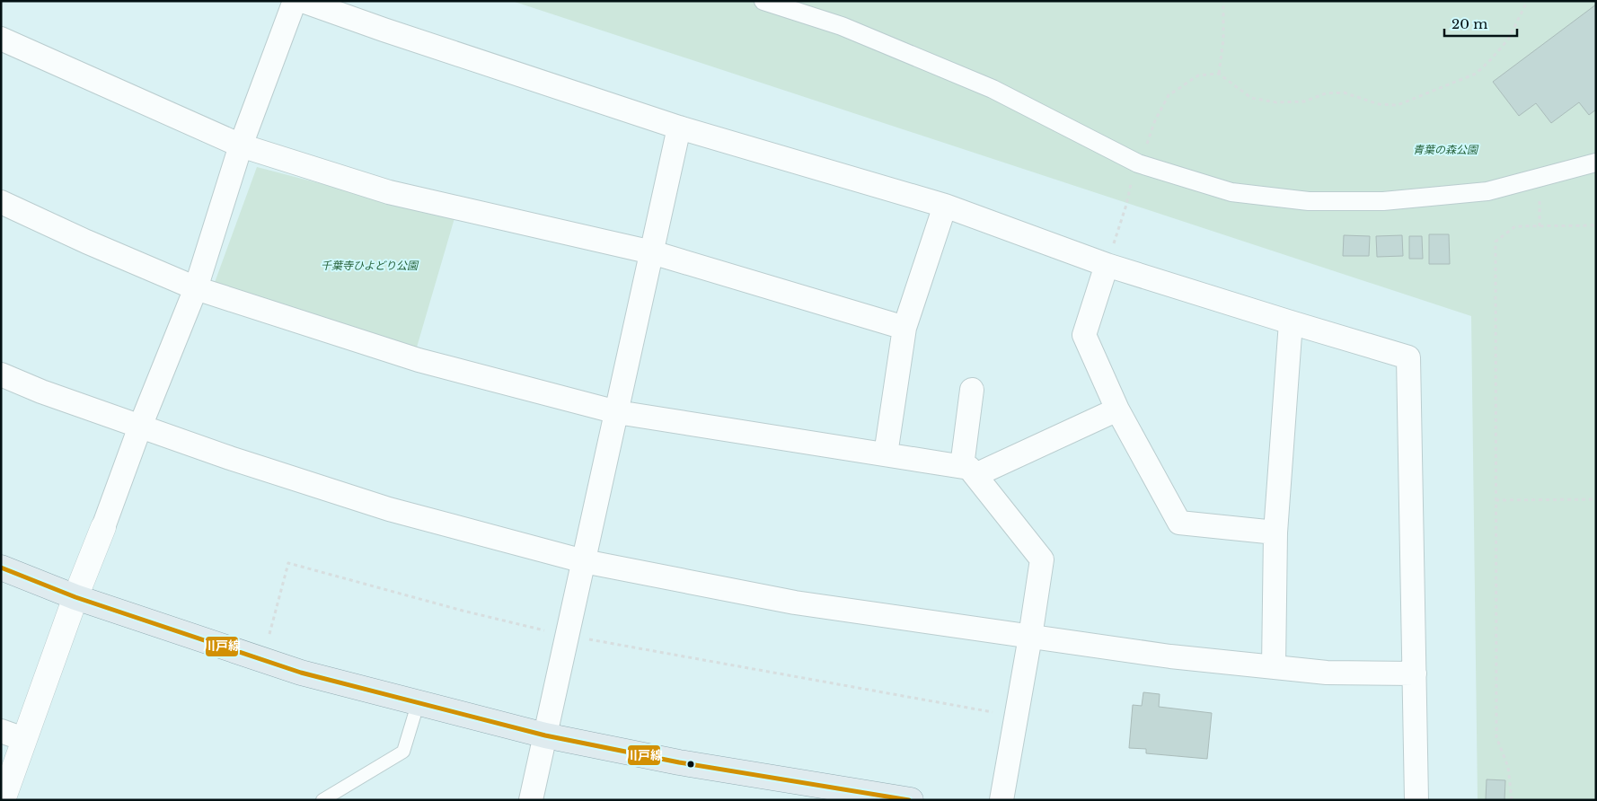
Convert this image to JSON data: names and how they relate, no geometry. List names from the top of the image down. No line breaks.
{"parks":["青葉の森公園","千葉寺ひよどり公園"],"lines":["transit line 川戸線"],"scale_bar":"20 m"}
